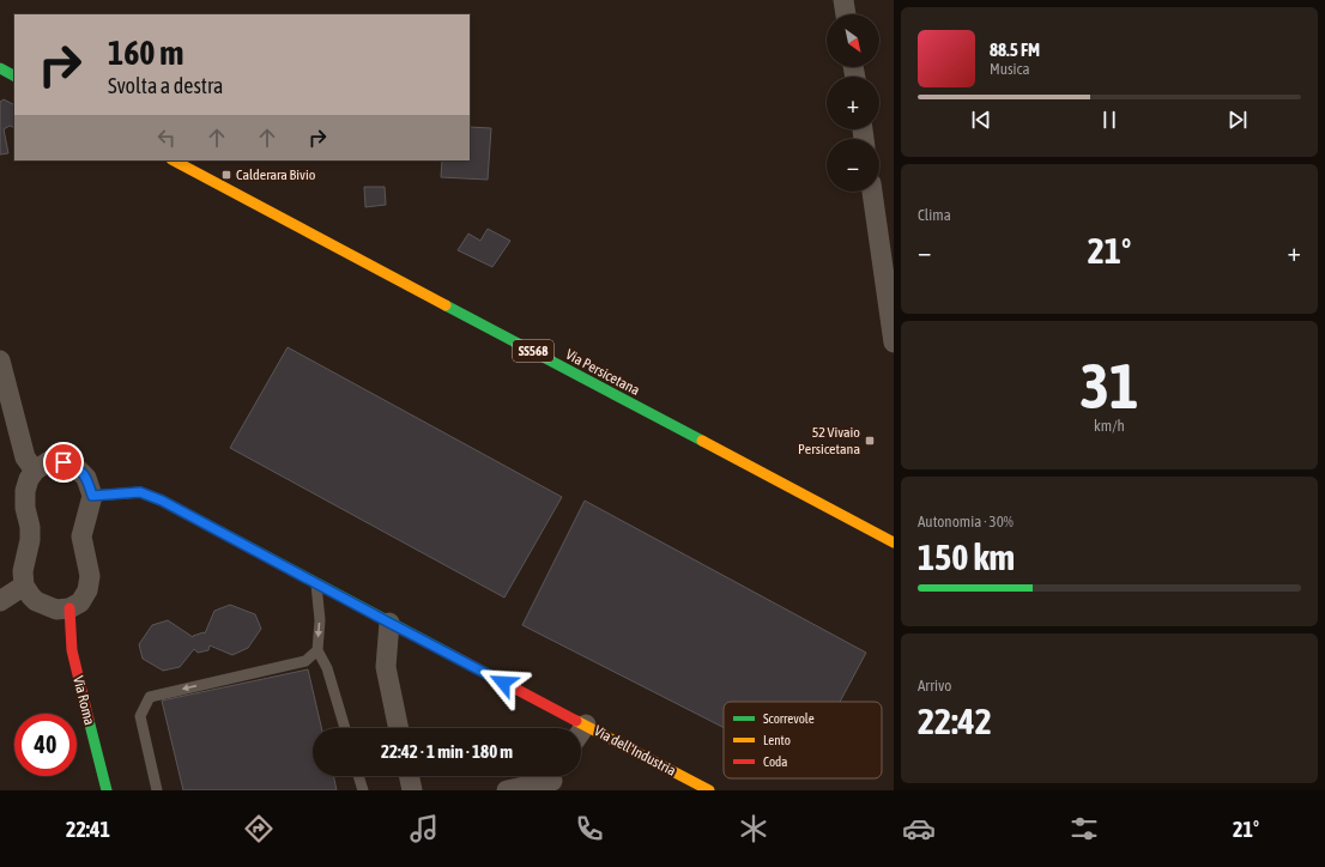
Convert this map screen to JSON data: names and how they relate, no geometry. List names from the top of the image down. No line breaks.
{"streets":{"street":["SS568","Via Persicetana","Via Roma","Via dell'Industria"]},"places":{"transit":["Calderara Bivio","52 Vivaio Persicetana"]},"legend":["Scorrevole","Lento","Coda"],"north":"bottom right","page":{"map_buttons":["+","−"],"turn":["160 m","Svolta a destra"],"song":["88.5 FM","Musica"],"tile":["Clima",["31","km/h"],["Autonomia · 30%","150 km"],["Arrivo","22:42"]],"heat":["−","21°","+"],"limit":"40","trip":"22:42 · 1 min · 180 m","tabs":["22:41","21°"]}}
